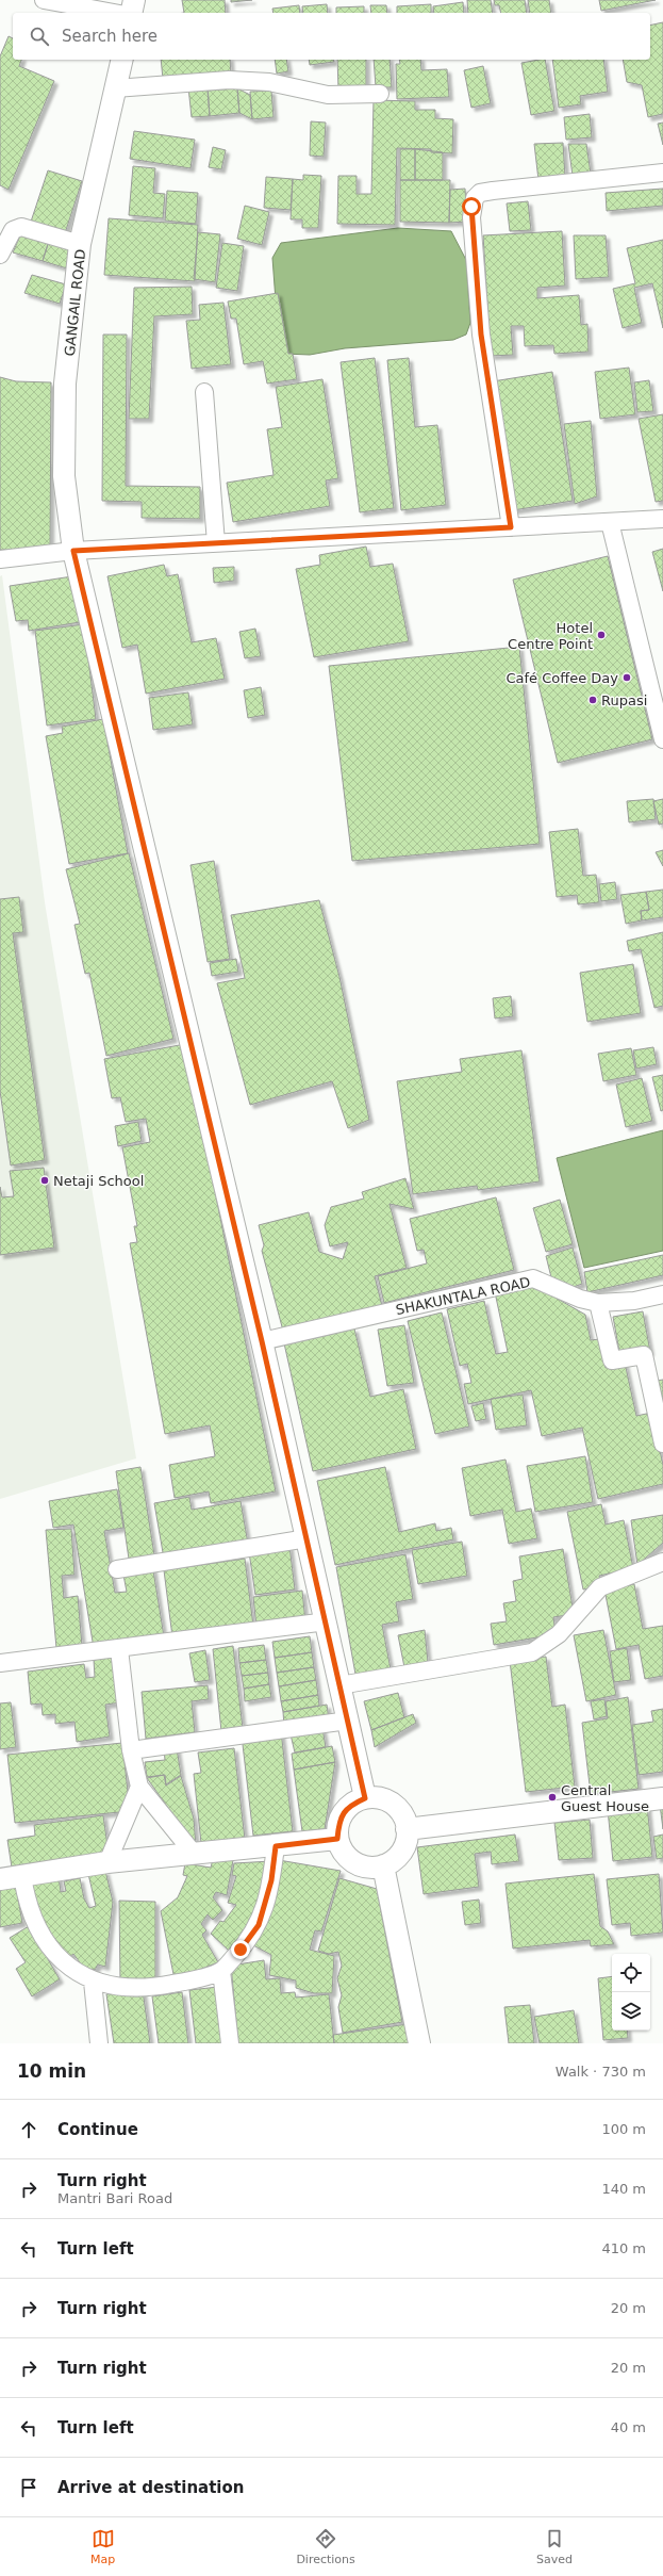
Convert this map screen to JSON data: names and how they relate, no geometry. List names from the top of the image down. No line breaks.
{"streets":{"street":["GANGAIL ROAD","SHAKUNTALA ROAD"]},"crossings":[["GANGAIL ROAD","SHAKUNTALA ROAD"]],"places":["Hotel Centre Point","Café Coffee Day","Rupasi","Netaji School","Central Guest House"],"page":{"search":"Search here","heading":["10 min","Walk · 730 m"],"list":[["Continue","100 m"],["Turn right","Mantri Bari Road","140 m"],["Turn left","410 m"],["Turn right","20 m"],["Turn right","20 m"],["Turn left","40 m"],"Arrive at destination"],"nav":["Map","Directions","Saved"]}}
